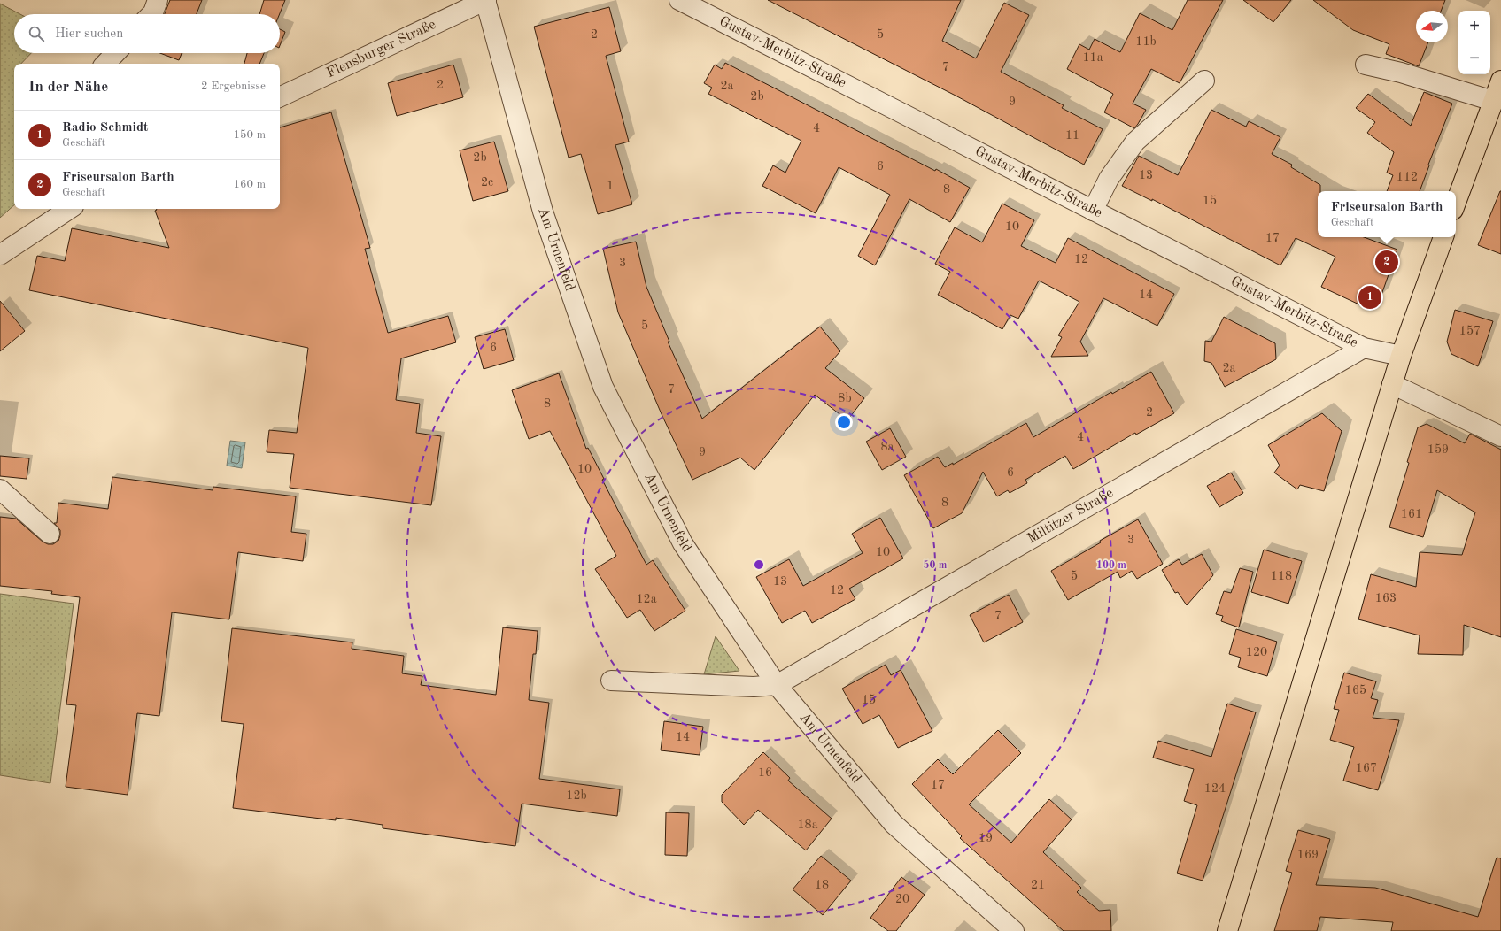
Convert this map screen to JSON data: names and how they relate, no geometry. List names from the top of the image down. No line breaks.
{"streets":{"street":["Flensburger Straße","Gustav-Merbitz-Straße","Am Urnenfeld","Miltitzer Straße"]},"crossings":[["Flensburger Straße","Am Urnenfeld"],["Gustav-Merbitz-Straße","Miltitzer Straße"],["Am Urnenfeld","Miltitzer Straße"]],"house_numbers":["2","5","11b","11a","7","2","2a","2b","9","4","11","2b","6","13","112","2c","1","8","15","10","17","12","3","14","5","157","6","2a","7","8b","8","2","4","8a","159","9","10","6","8","161","3","10","5","118","13","12","163","12a","7","120","165","15","14","167","16","17","124","12b","18a","19","169","18","21","20"],"north":"left","page":{"map_buttons":["+","−"],"search":"Hier suchen","heading":["In der Nähe","2 Ergebnisse"],"list":[{"mark":"1","name":"Radio Schmidt","note":"Geschäft","value":"150 m"},{"mark":"2","name":"Friseursalon Barth","note":"Geschäft","value":"160 m"}],"popup":["Friseursalon Barth","Geschäft"],"pins":["2","1"]},"rings":["50 m","100 m"]}
